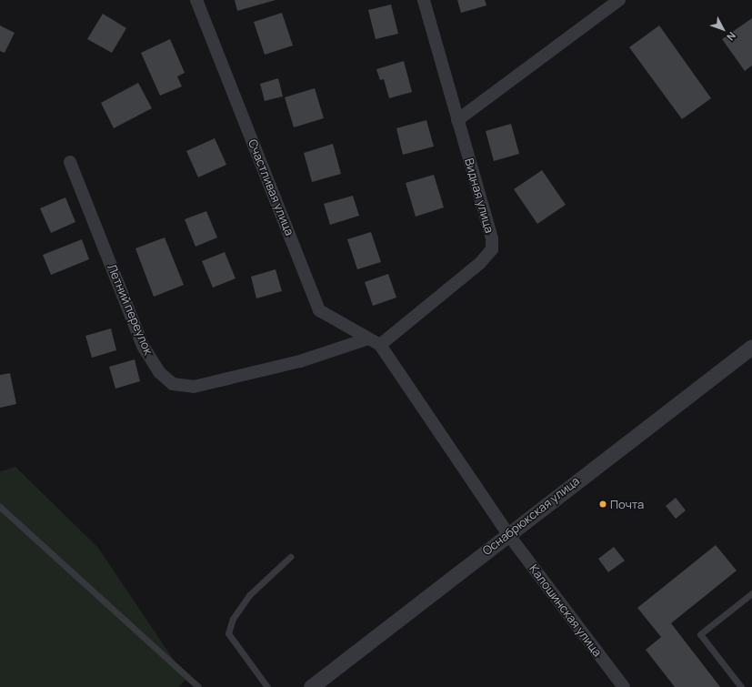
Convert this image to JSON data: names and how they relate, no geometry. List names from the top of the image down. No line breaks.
{"streets":{"street":["Счастливая улица","Видная улица","Летний переулок","Оснабрюкская улица","Калошинская улица"]},"crossings":[["Счастливая улица","Видная улица"],["Счастливая улица","Летний переулок"],["Счастливая улица","Калошинская улица"],["Видная улица","Калошинская улица"],["Оснабрюкская улица","Калошинская улица"]],"places":["Почта"],"north":"bottom right"}
